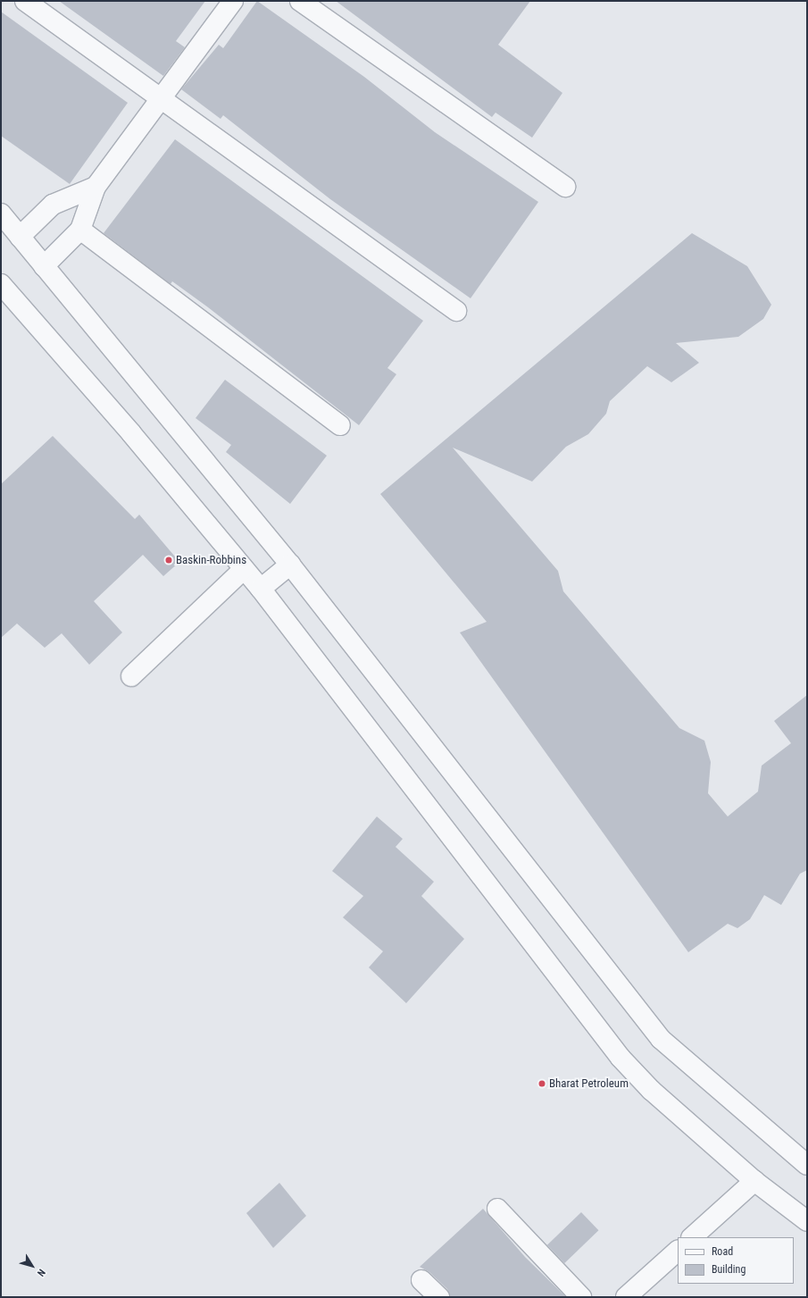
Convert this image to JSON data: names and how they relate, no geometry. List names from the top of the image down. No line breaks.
{"places":["Baskin-Robbins","Bharat Petroleum"],"legend":["Road","Building"],"north":"bottom right"}
